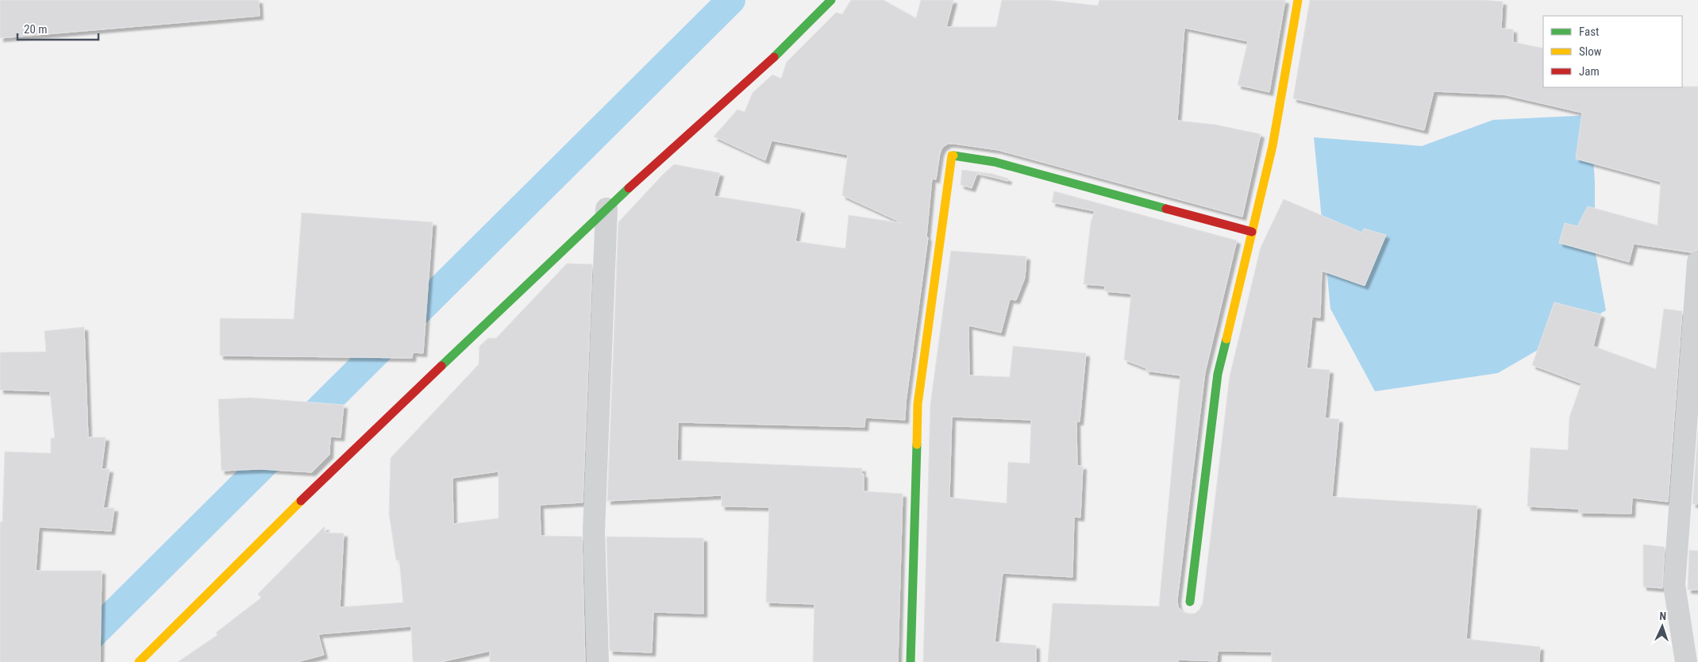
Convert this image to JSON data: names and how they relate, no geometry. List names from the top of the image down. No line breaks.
{"legend":["Fast","Slow","Jam"],"scale_bar":"20 m","north":"top"}
